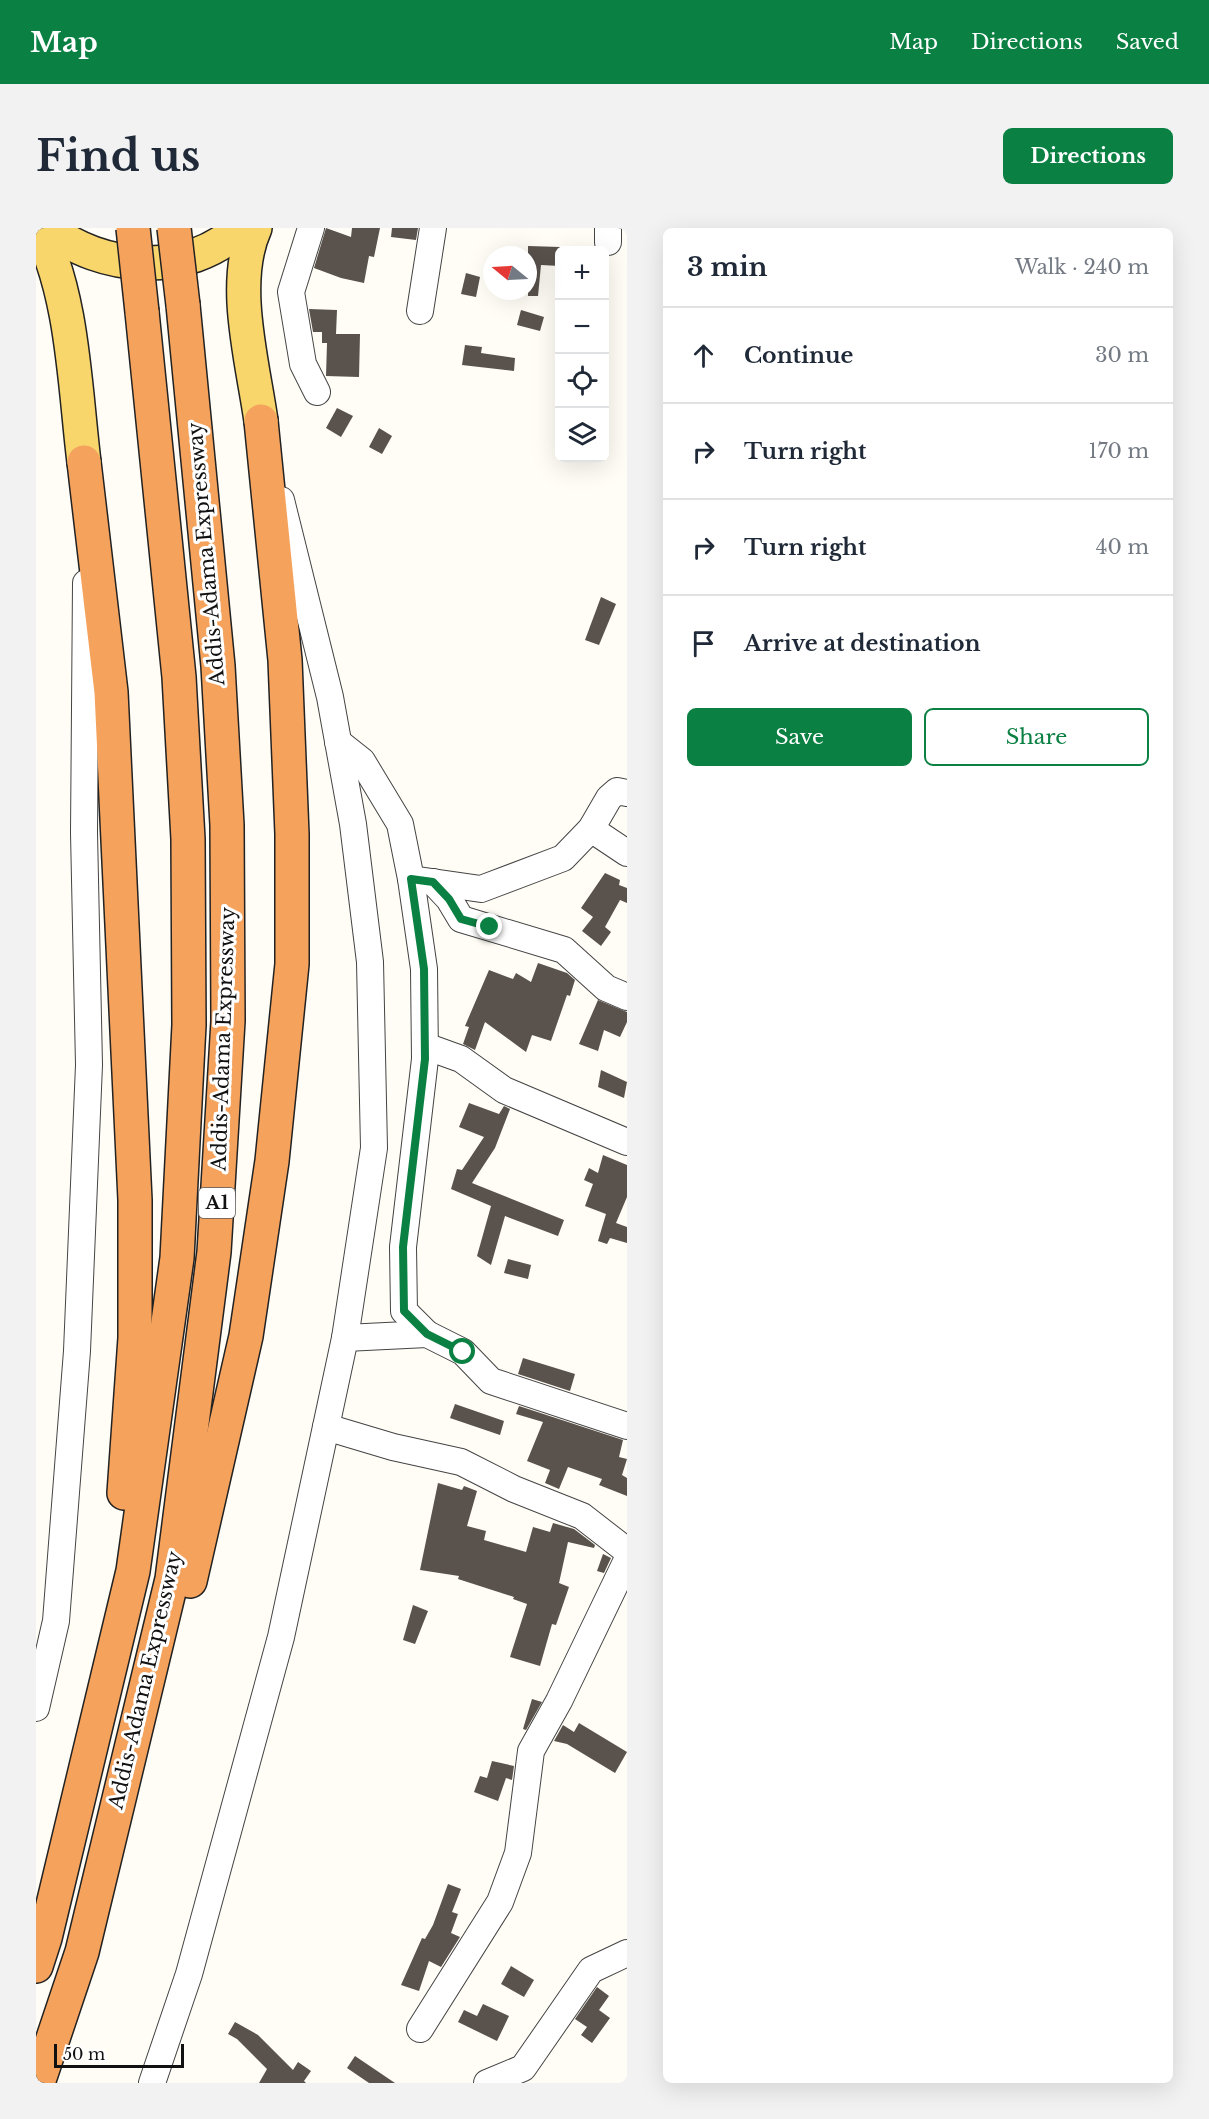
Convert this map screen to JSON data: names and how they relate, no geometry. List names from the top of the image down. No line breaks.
{"streets":{"highway":["Addis-Adama Expressway","A1"]},"scale_bar":"50 m","north":"left","page":{"header":"Map","nav":["Map","Directions","Saved"],"buttons":["Directions",["Save","Share"]],"title":"Find us","heading":["3 min","Walk · 240 m"],"map_buttons":["+","−"],"list":[["Continue","30 m"],["Turn right","170 m"],["Turn right","40 m"],"Arrive at destination"],"scale":"50 m"}}
